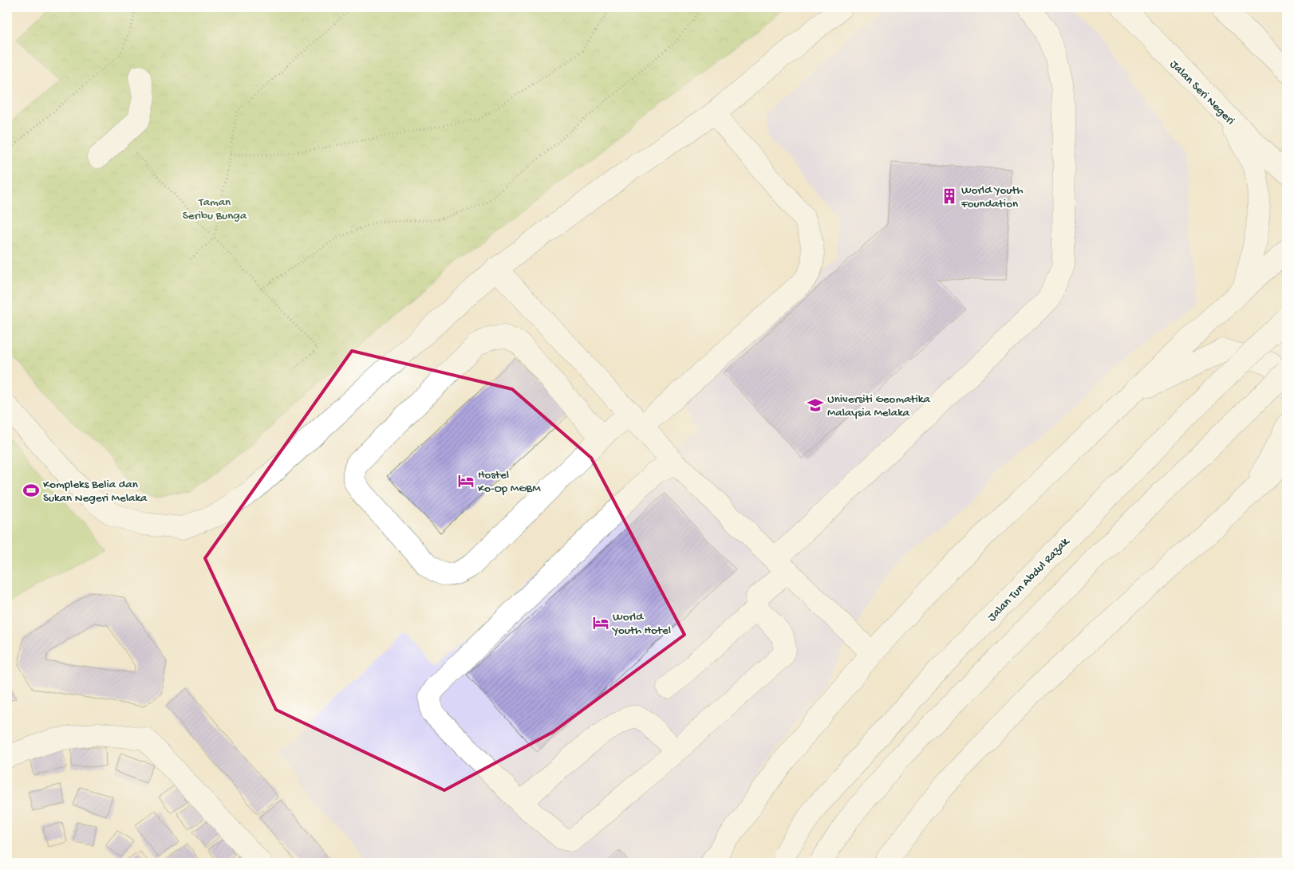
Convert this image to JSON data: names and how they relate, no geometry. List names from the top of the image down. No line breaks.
{"streets":{"main road":["Jalan Seri Negeri","Jalan Tun Abdul Razak"]},"parks":["Taman Seribu Bunga"],"places":{"building":["World Youth Foundation"],"school or university":["Universiti Geomatika Malaysia Melaka"],"hotel":["Hostel Ko-Op MGBM","World Youth Hotel"],"sports":["Kompleks Belia dan Sukan Negeri Melaka"]}}
